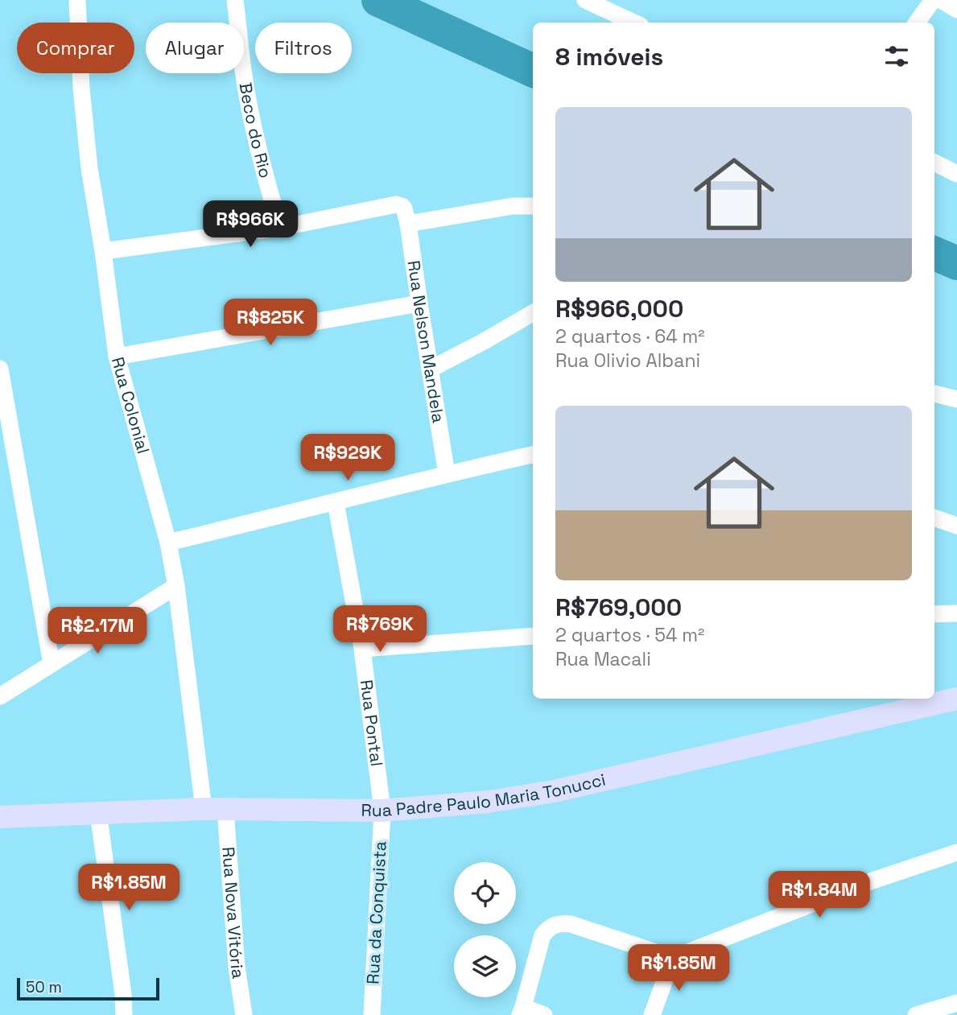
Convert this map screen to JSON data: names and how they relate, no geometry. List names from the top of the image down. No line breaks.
{"streets":{"street":["Beco do Rio","Rua Nelson Mandela","Rua Colonial","Rua Pontal","Rua Padre Paulo Maria Tonucci","Rua Nova Vitória","Rua da Conquista"]},"crossings":[["Rua Colonial","Rua Padre Paulo Maria Tonucci"],["Rua Colonial","Rua Nova Vitória"],["Rua Pontal","Rua Padre Paulo Maria Tonucci"],["Rua Pontal","Rua da Conquista"],["Rua Padre Paulo Maria Tonucci","Rua Nova Vitória"],["Rua Padre Paulo Maria Tonucci","Rua da Conquista"]],"scale_bar":"50 m","page":{"chip":["Comprar","Alugar","Filtros"],"heading":"8 imóveis","list":[{"name":"R$966,000","note":"2 quartos · 64 m² · Rua Olivio Albani"},{"name":"R$769,000","note":"2 quartos · 54 m² · Rua Macali"}],"price":["R$966K","R$825K","R$929K","R$769K","R$2.17M","R$1.85M","R$1.84M","R$1.85M"],"scale":"50 m"}}
